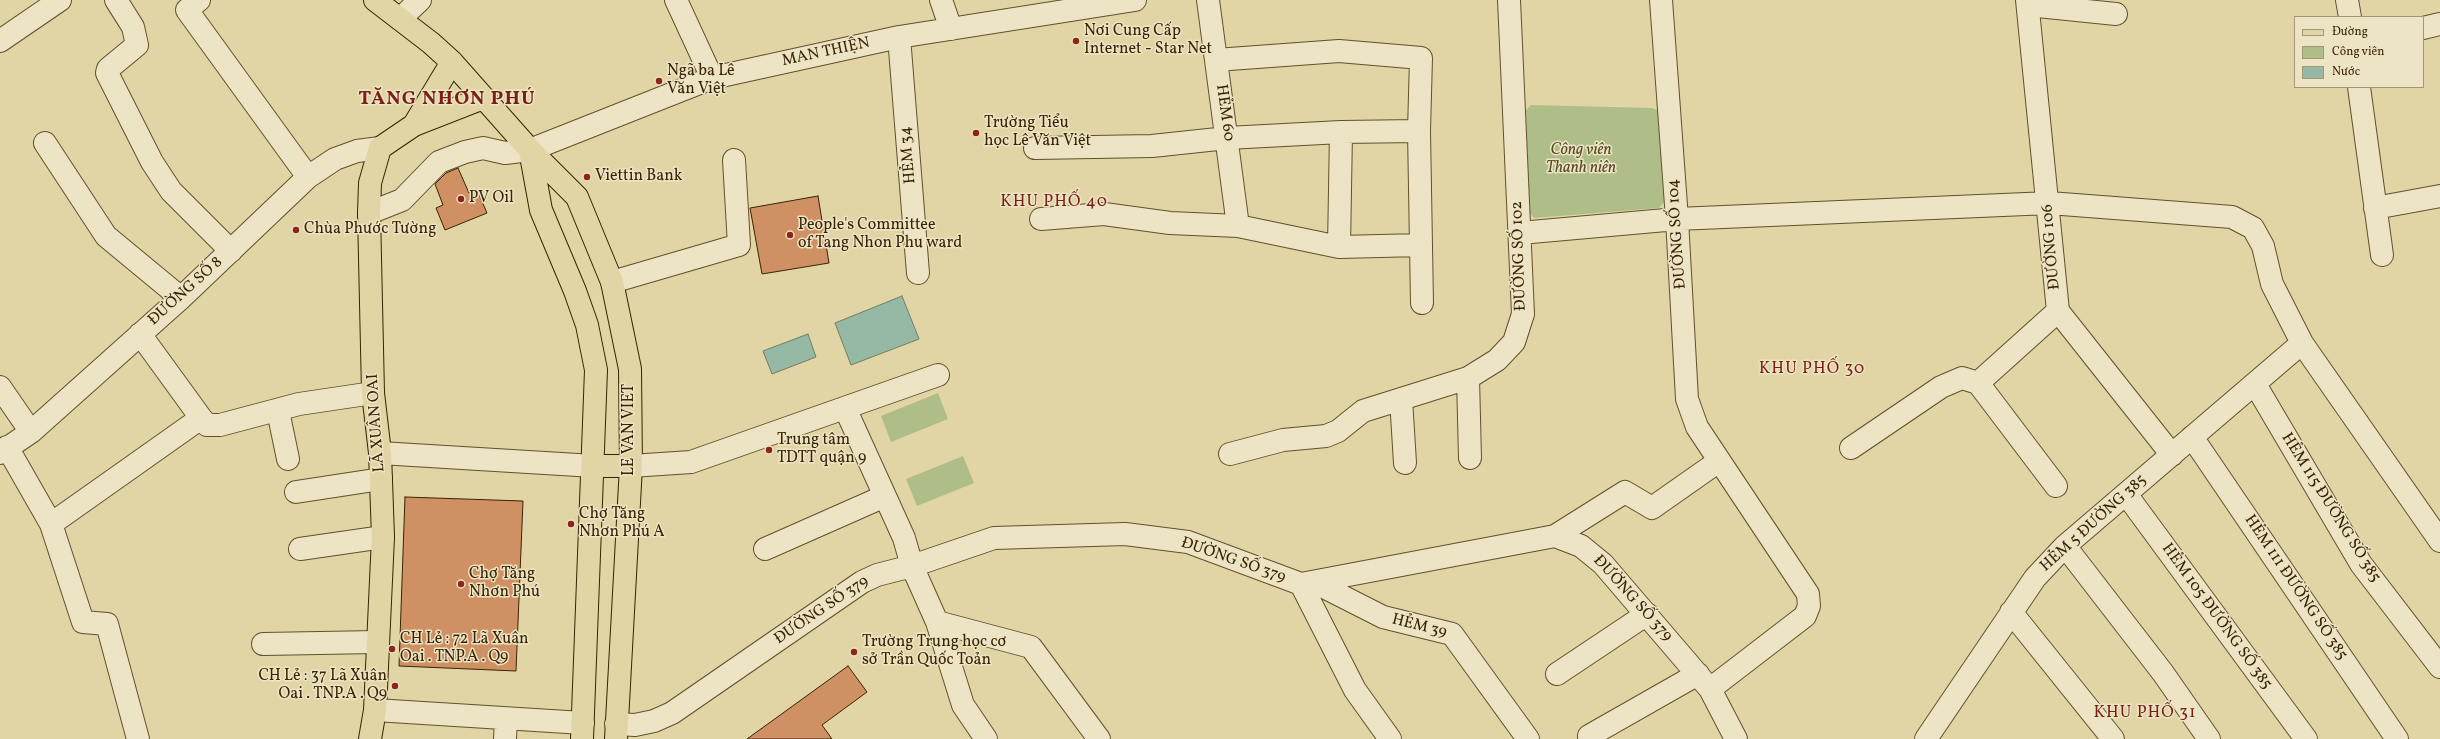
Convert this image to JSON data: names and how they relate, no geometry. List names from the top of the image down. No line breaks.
{"streets":{"main road":["LÃ XUÂN OAI","LE VAN VIET"],"street":["MAN THIỆN","HẺM 60","HẺM 34","ĐƯỜNG SỐ 104","ĐƯỜNG 106","ĐƯỜNG SỐ 102","ĐƯỜNG SỐ 8","HẺM 115 ĐƯỜNG SỐ 385","HẺM 5 ĐƯỜNG 385","ĐƯỜNG SỐ 379","HẺM 111 ĐƯỜNG SỐ 385","HẺM 105 ĐƯỜNG SỐ 385","HẺM 39"]},"crossings":[["MAN THIỆN","HẺM 34"],["MAN THIỆN","LÃ XUÂN OAI"],["MAN THIỆN","LE VAN VIET"],["ĐƯỜNG 106","HẺM 5 ĐƯỜNG 385"],["ĐƯỜNG SỐ 8","LÃ XUÂN OAI"],["LE VAN VIET","ĐƯỜNG SỐ 379"],["HẺM 115 ĐƯỜNG SỐ 385","HẺM 5 ĐƯỜNG 385"],["HẺM 5 ĐƯỜNG 385","HẺM 111 ĐƯỜNG SỐ 385"],["HẺM 5 ĐƯỜNG 385","HẺM 105 ĐƯỜNG SỐ 385"],["ĐƯỜNG SỐ 379","HẺM 39"]],"districts":["TĂNG NHƠN PHÚ","KHU PHỐ 40","KHU PHỐ 30","KHU PHỐ 31"],"parks":["Công viên Thanh niên"],"places":["Nơi Cung Cấp Internet - Star Net","Ngã ba Lê Văn Việt","Trường Tiểu học Lê Văn Việt","Viettin Bank","PV Oil","Chùa Phước Tường","People's Committee of Tang Nhon Phu ward","Trung tâm TDTT quận 9","Chợ Tăng Nhơn Phú A","Chợ Tăng Nhơn Phú","CH Lẻ : 72 Lã Xuân Oai . TNP.A . Q9","Trường Trung học cơ sở Trần Quốc Toản","CH Lẻ : 37 Lã Xuân Oai . TNP.A . Q9"],"legend":["Đường","Công viên","Nước"]}
